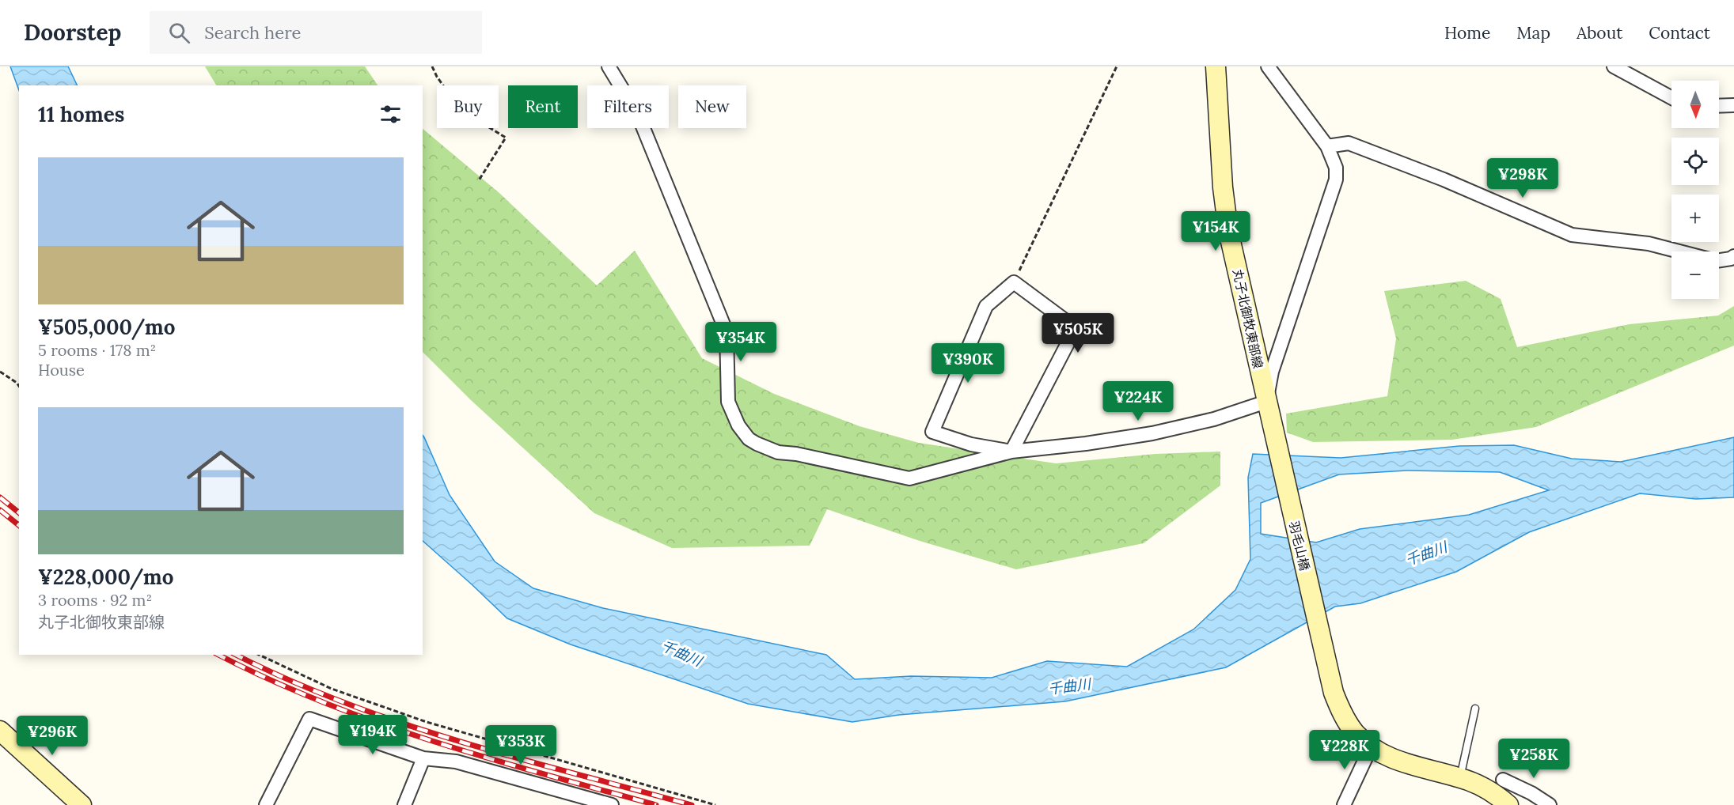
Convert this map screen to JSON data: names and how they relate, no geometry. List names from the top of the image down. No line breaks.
{"streets":{"main road":["丸子北御牧東部線","羽毛山橋"]},"crossings":[["丸子北御牧東部線","羽毛山橋"]],"water":["千曲川"],"north":"bottom","page":{"header":"Doorstep","search":"Search here","nav":["Home","Map","About","Contact"],"map_buttons":["+","−"],"chip":["Buy","Rent","Filters","New"],"heading":"11 homes","list":[{"name":"¥505,000/mo","note":"5 rooms · 178 m² · House"},{"name":"¥228,000/mo","note":"3 rooms · 92 m² · 丸子北御牧東部線"}],"price":["¥298K","¥154K","¥505K","¥354K","¥390K","¥224K","¥194K","¥296K","¥353K","¥228K","¥258K"]}}
